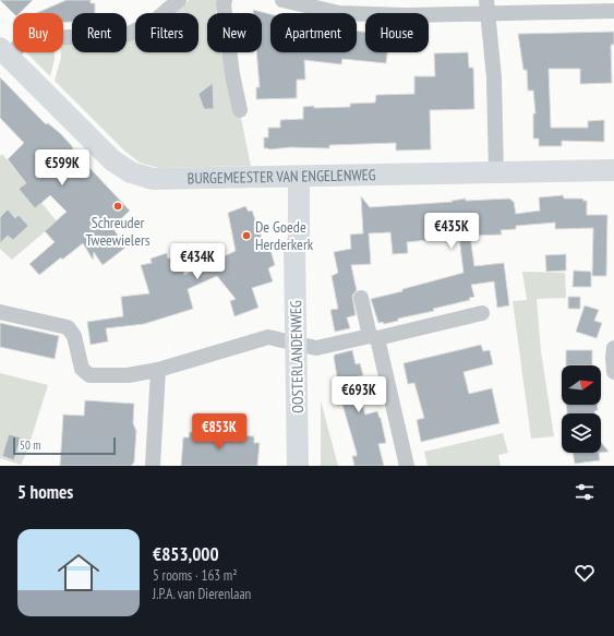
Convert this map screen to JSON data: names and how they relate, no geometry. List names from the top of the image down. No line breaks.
{"streets":{"street":["BURGEMEESTER VAN ENGELENWEG","OOSTERLANDENWEG"]},"crossings":[["BURGEMEESTER VAN ENGELENWEG","OOSTERLANDENWEG"]],"places":["Schreuder Tweewielers","De Goede Herderkerk"],"scale_bar":"50 m","north":"right","page":{"chip":["Buy","Rent","Filters","New","Apartment","House"],"price":["€599K","€435K","€434K","€693K","€853K"],"scale":"50 m","heading":"5 homes","list":[{"name":"€853,000","note":"5 rooms · 163 m² · J.P.A. van Dierenlaan"}]}}
